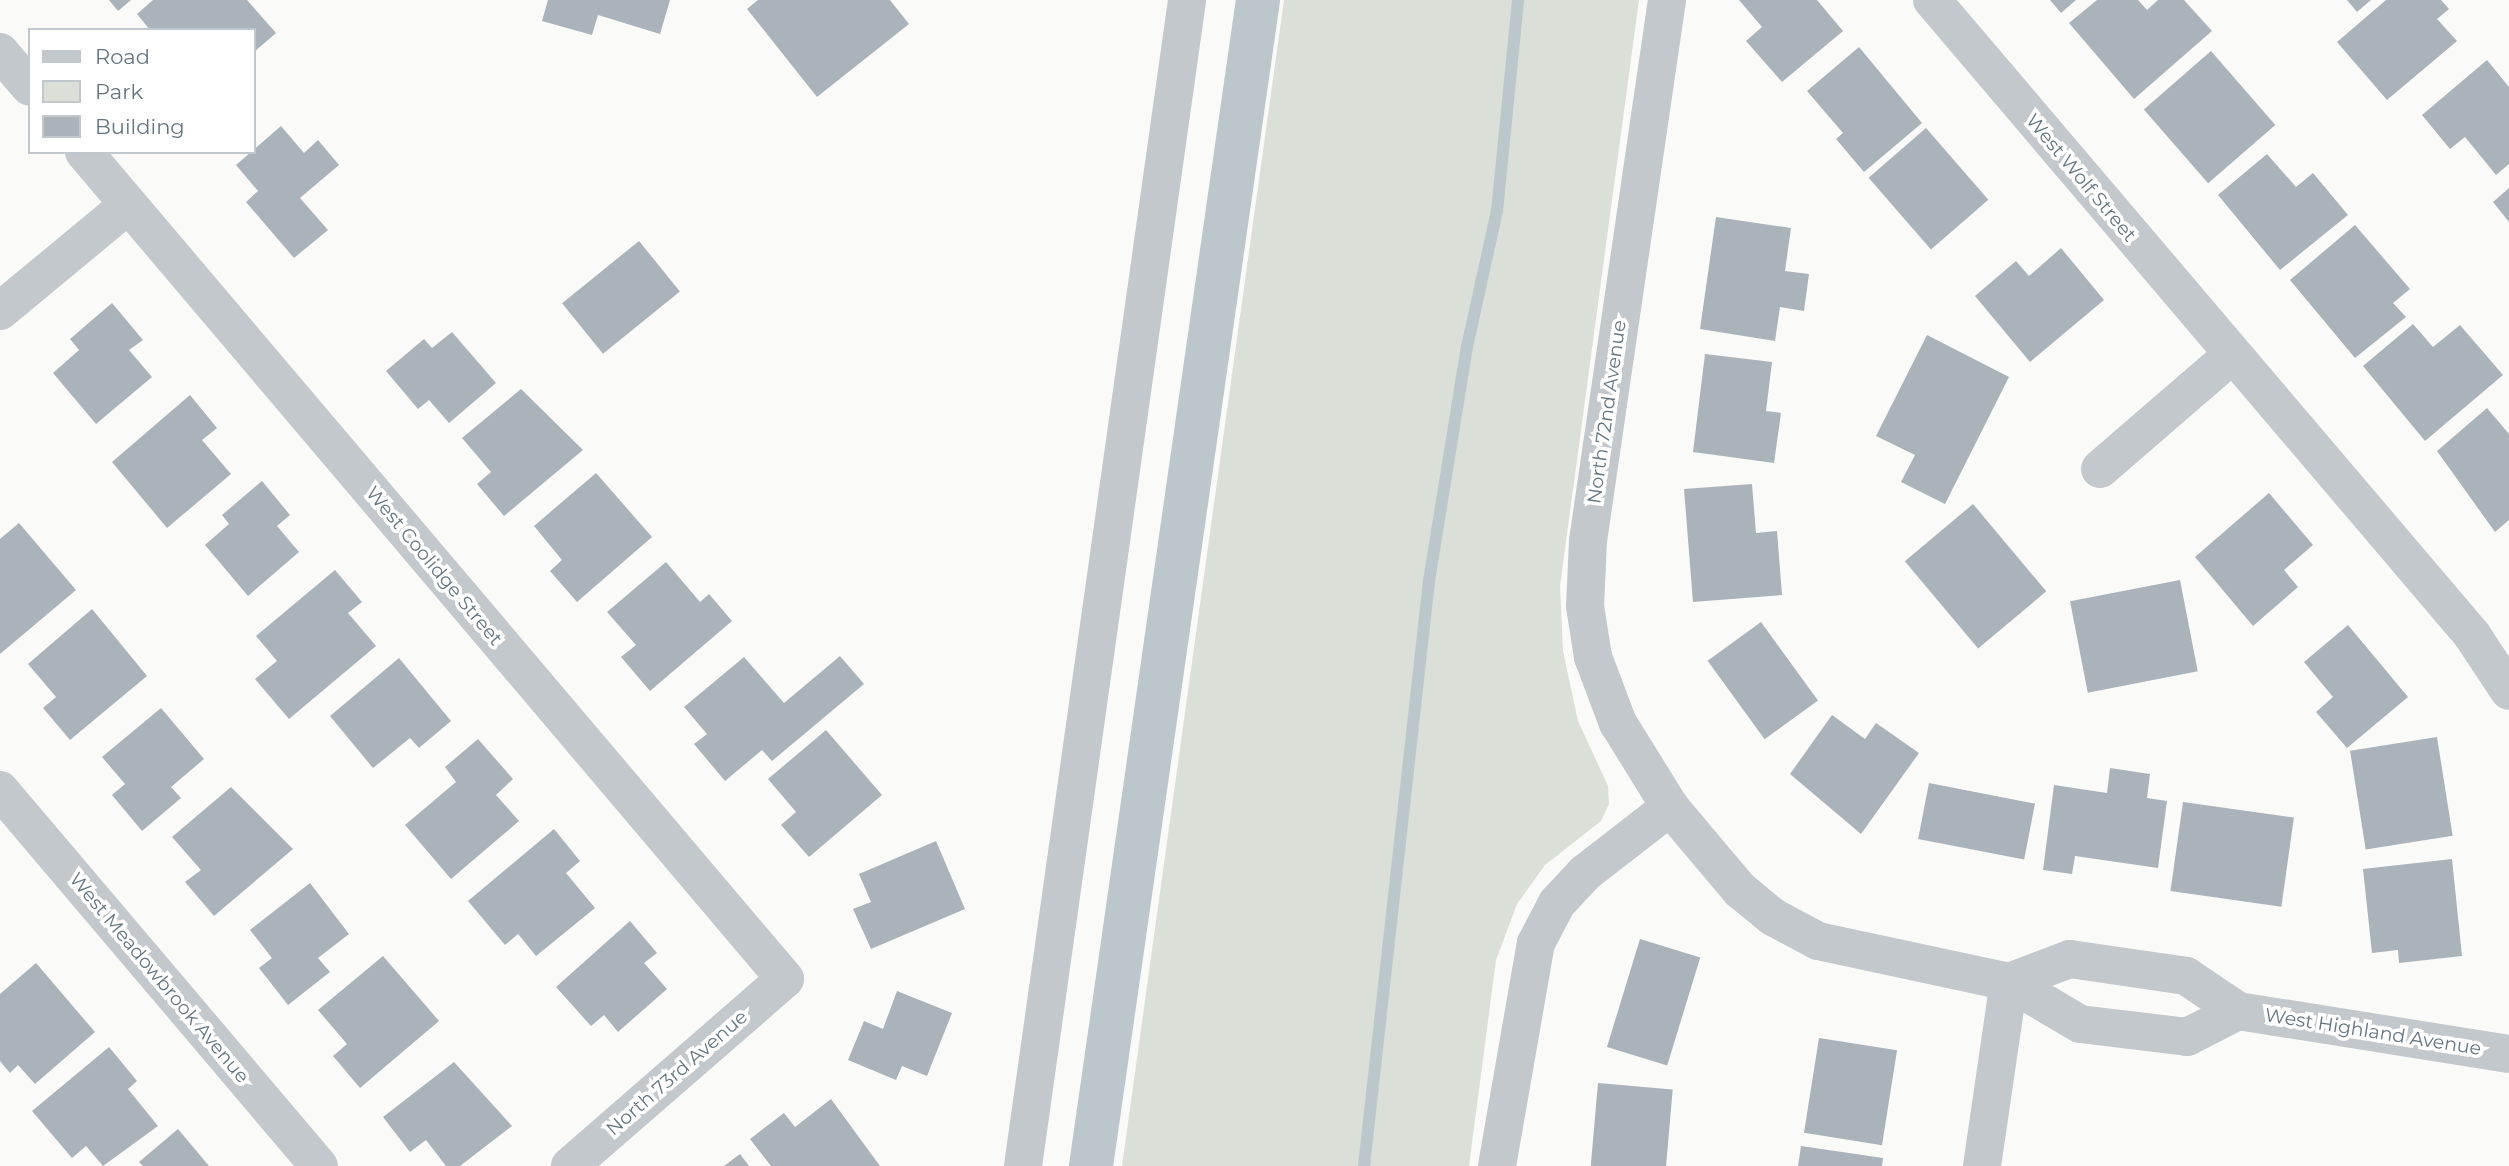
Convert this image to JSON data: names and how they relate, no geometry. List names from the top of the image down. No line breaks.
{"streets":{"street":["West Wolf Street","North 72nd Avenue","West Coolidge Street","West Meadowbrook Avenue","West Highland Avenue","North 73rd Avenue"]},"crossings":[["North 72nd Avenue","West Highland Avenue"],["West Coolidge Street","North 73rd Avenue"]],"legend":["Road","Park","Building"]}
